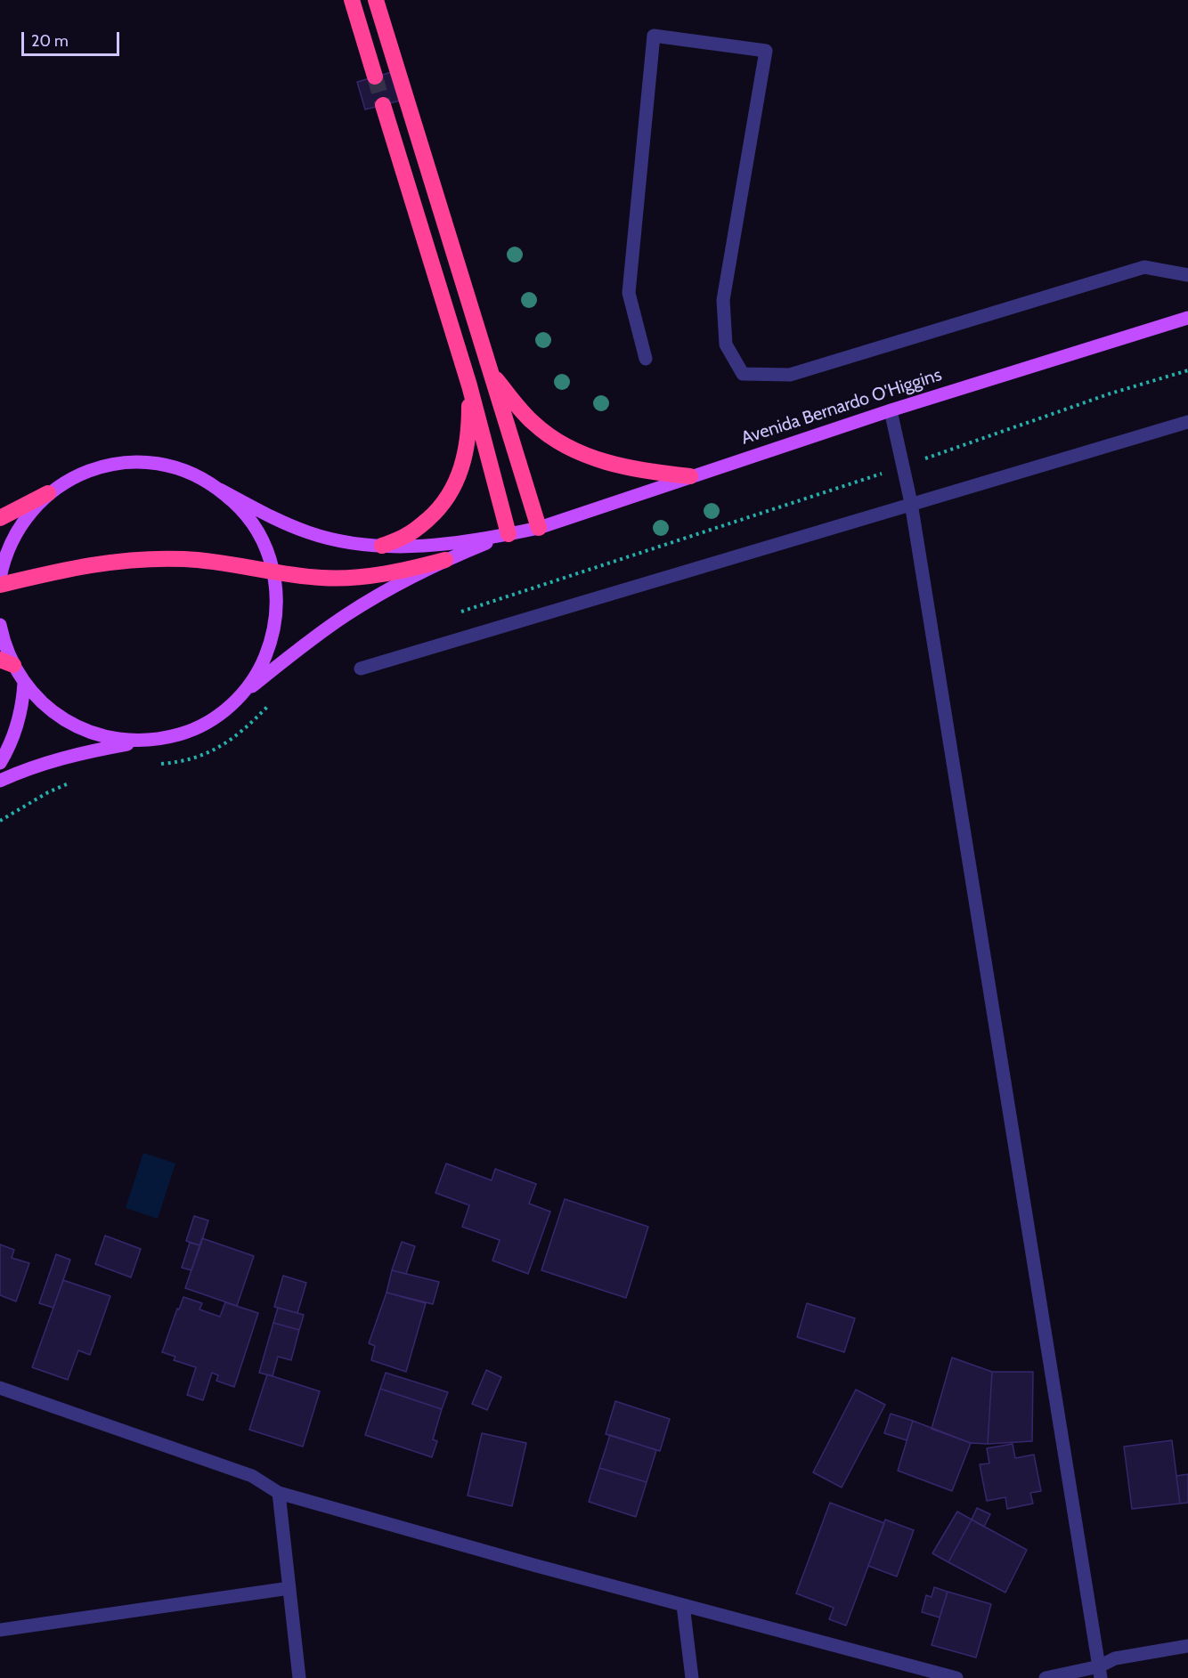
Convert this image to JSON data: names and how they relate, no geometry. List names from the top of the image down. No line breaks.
{"streets":{"main road":["Avenida Bernardo O'Higgins"]},"scale_bar":"20 m"}
